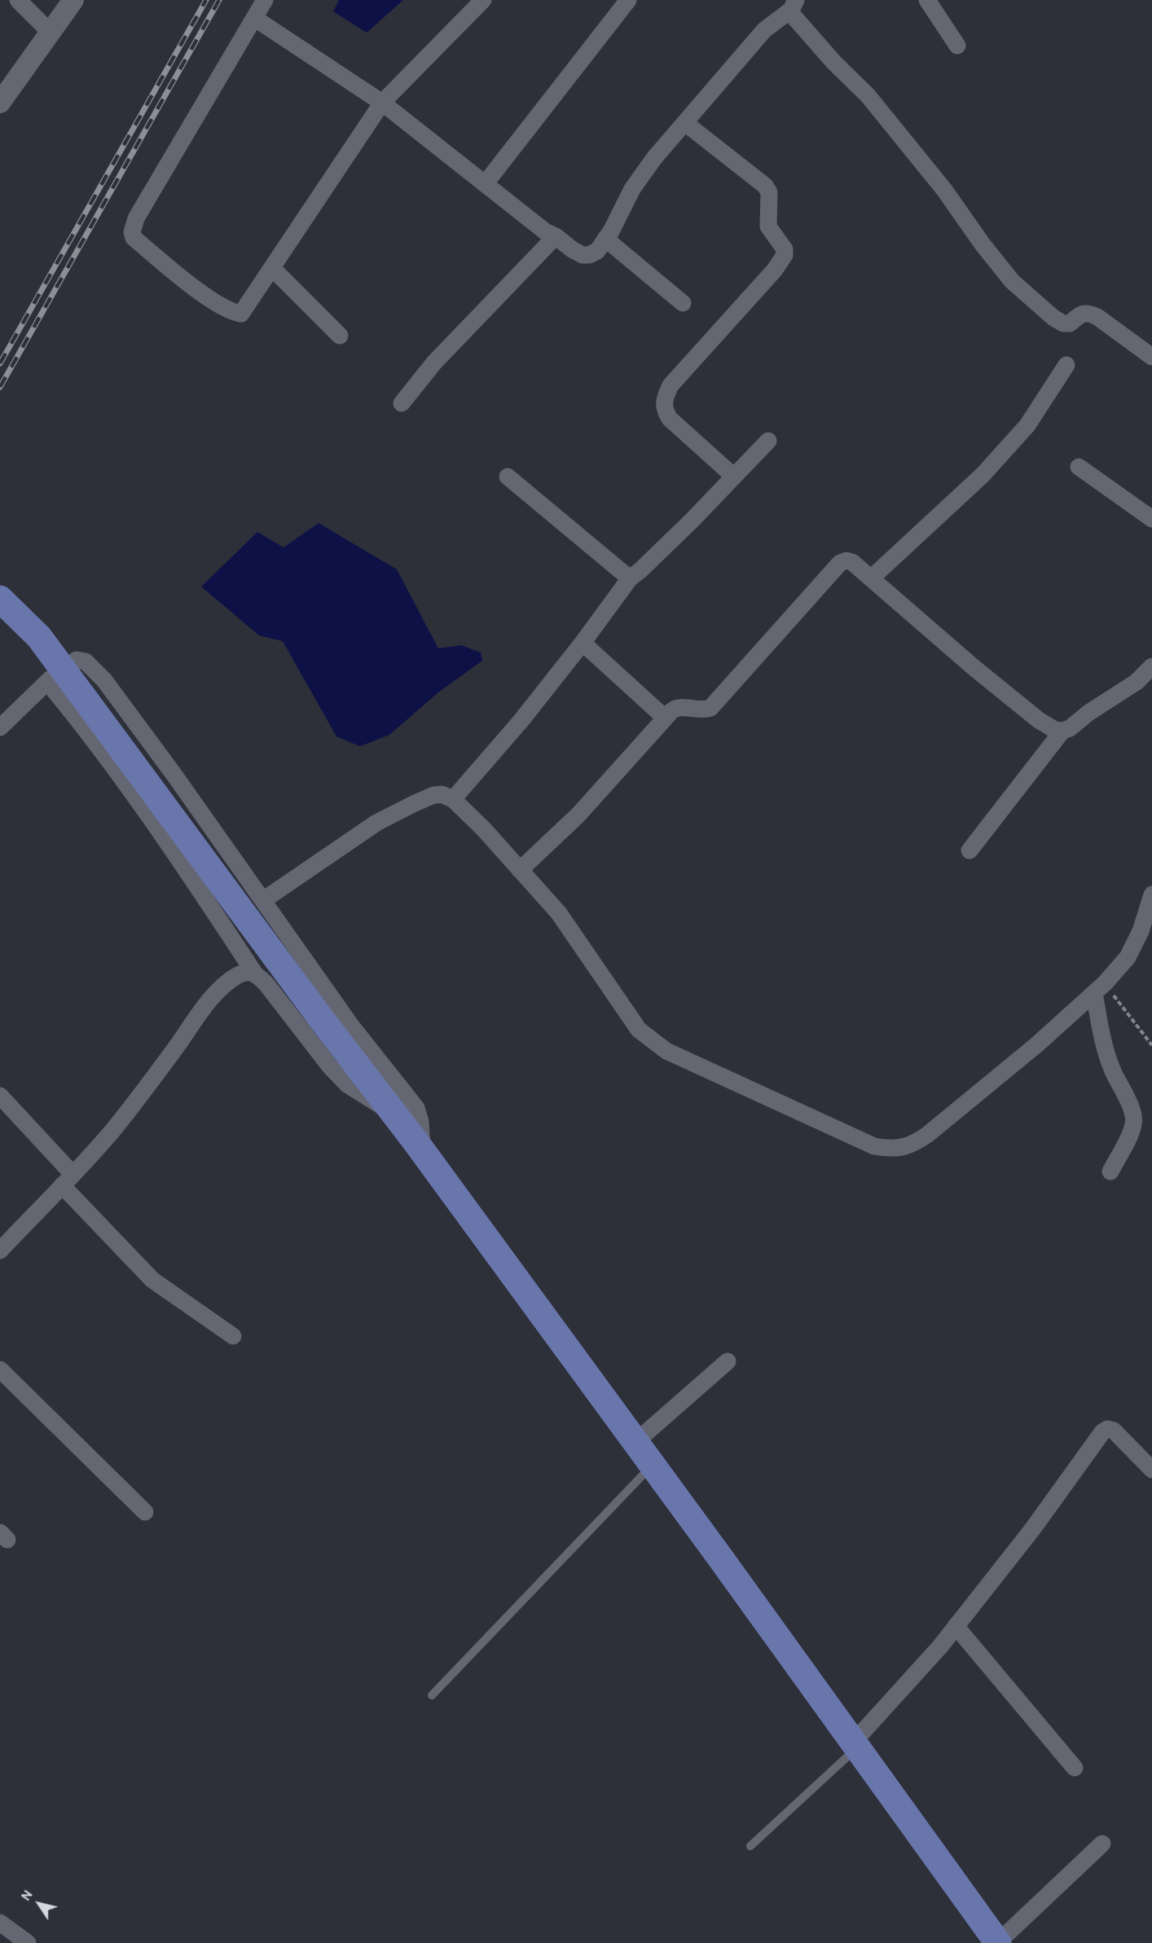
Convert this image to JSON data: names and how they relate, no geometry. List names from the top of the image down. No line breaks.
{"north":"top left"}
